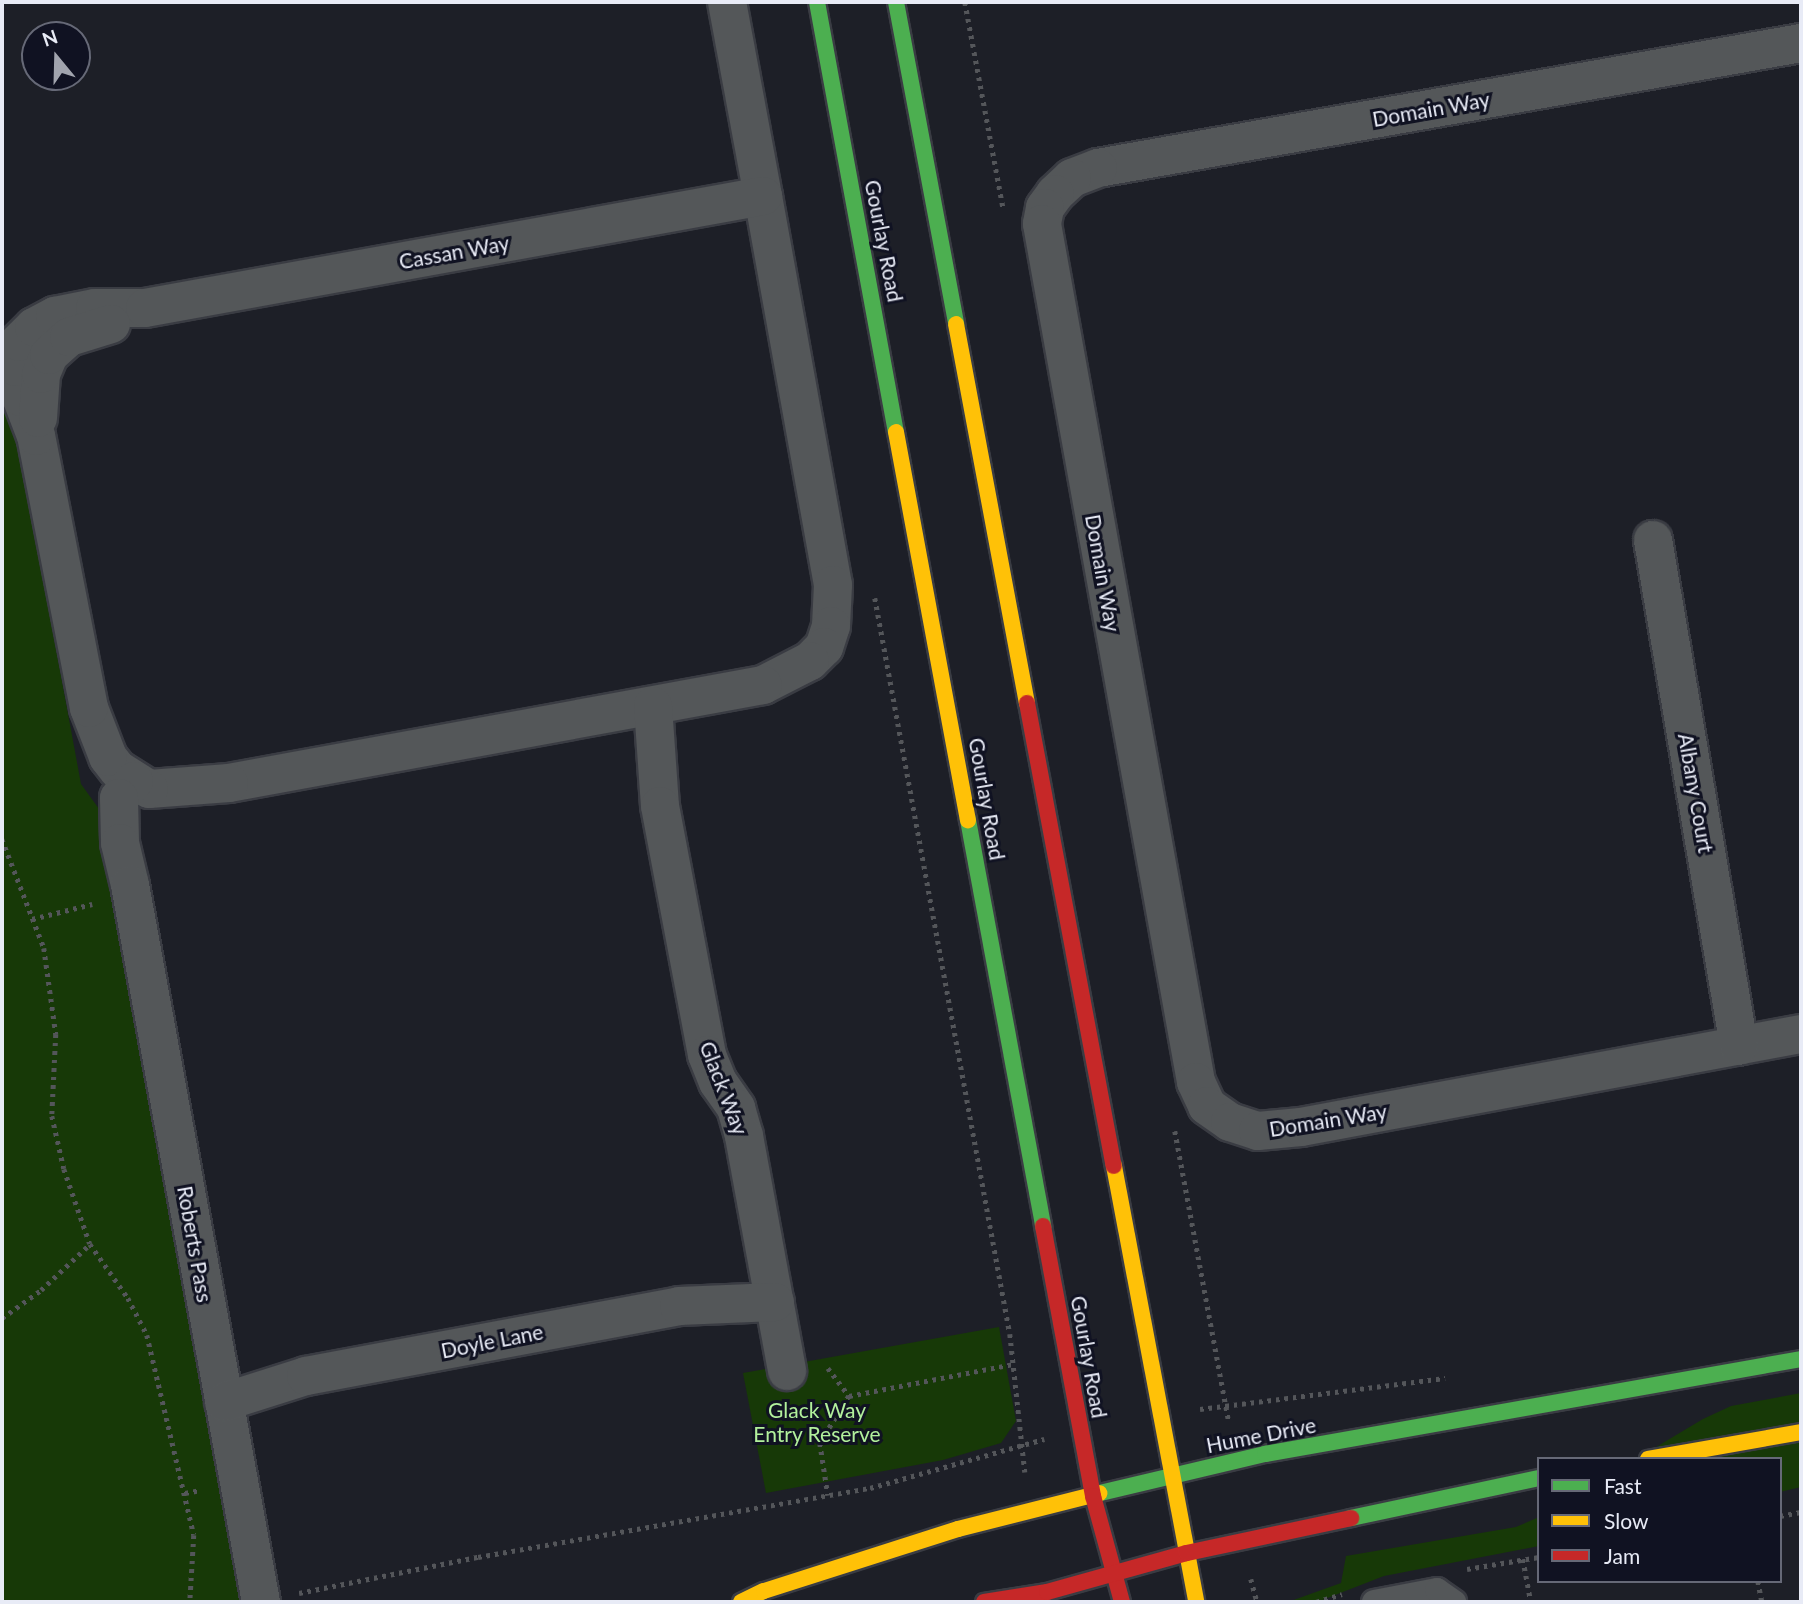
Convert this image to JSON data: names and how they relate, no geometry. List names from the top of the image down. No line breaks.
{"streets":{"main road":["Gourlay Road","Hume Drive"],"street":["Domain Way","Cassan Way","Albany Court","Glack Way","Roberts Pass","Doyle Lane"]},"crossings":[["Domain Way","Albany Court"],["Gourlay Road","Hume Drive"],["Cassan Way","Roberts Pass"],["Glack Way","Doyle Lane"],["Roberts Pass","Doyle Lane"]],"parks":["Glack Way Entry Reserve"],"legend":["Fast","Slow","Jam"],"north":"top"}
